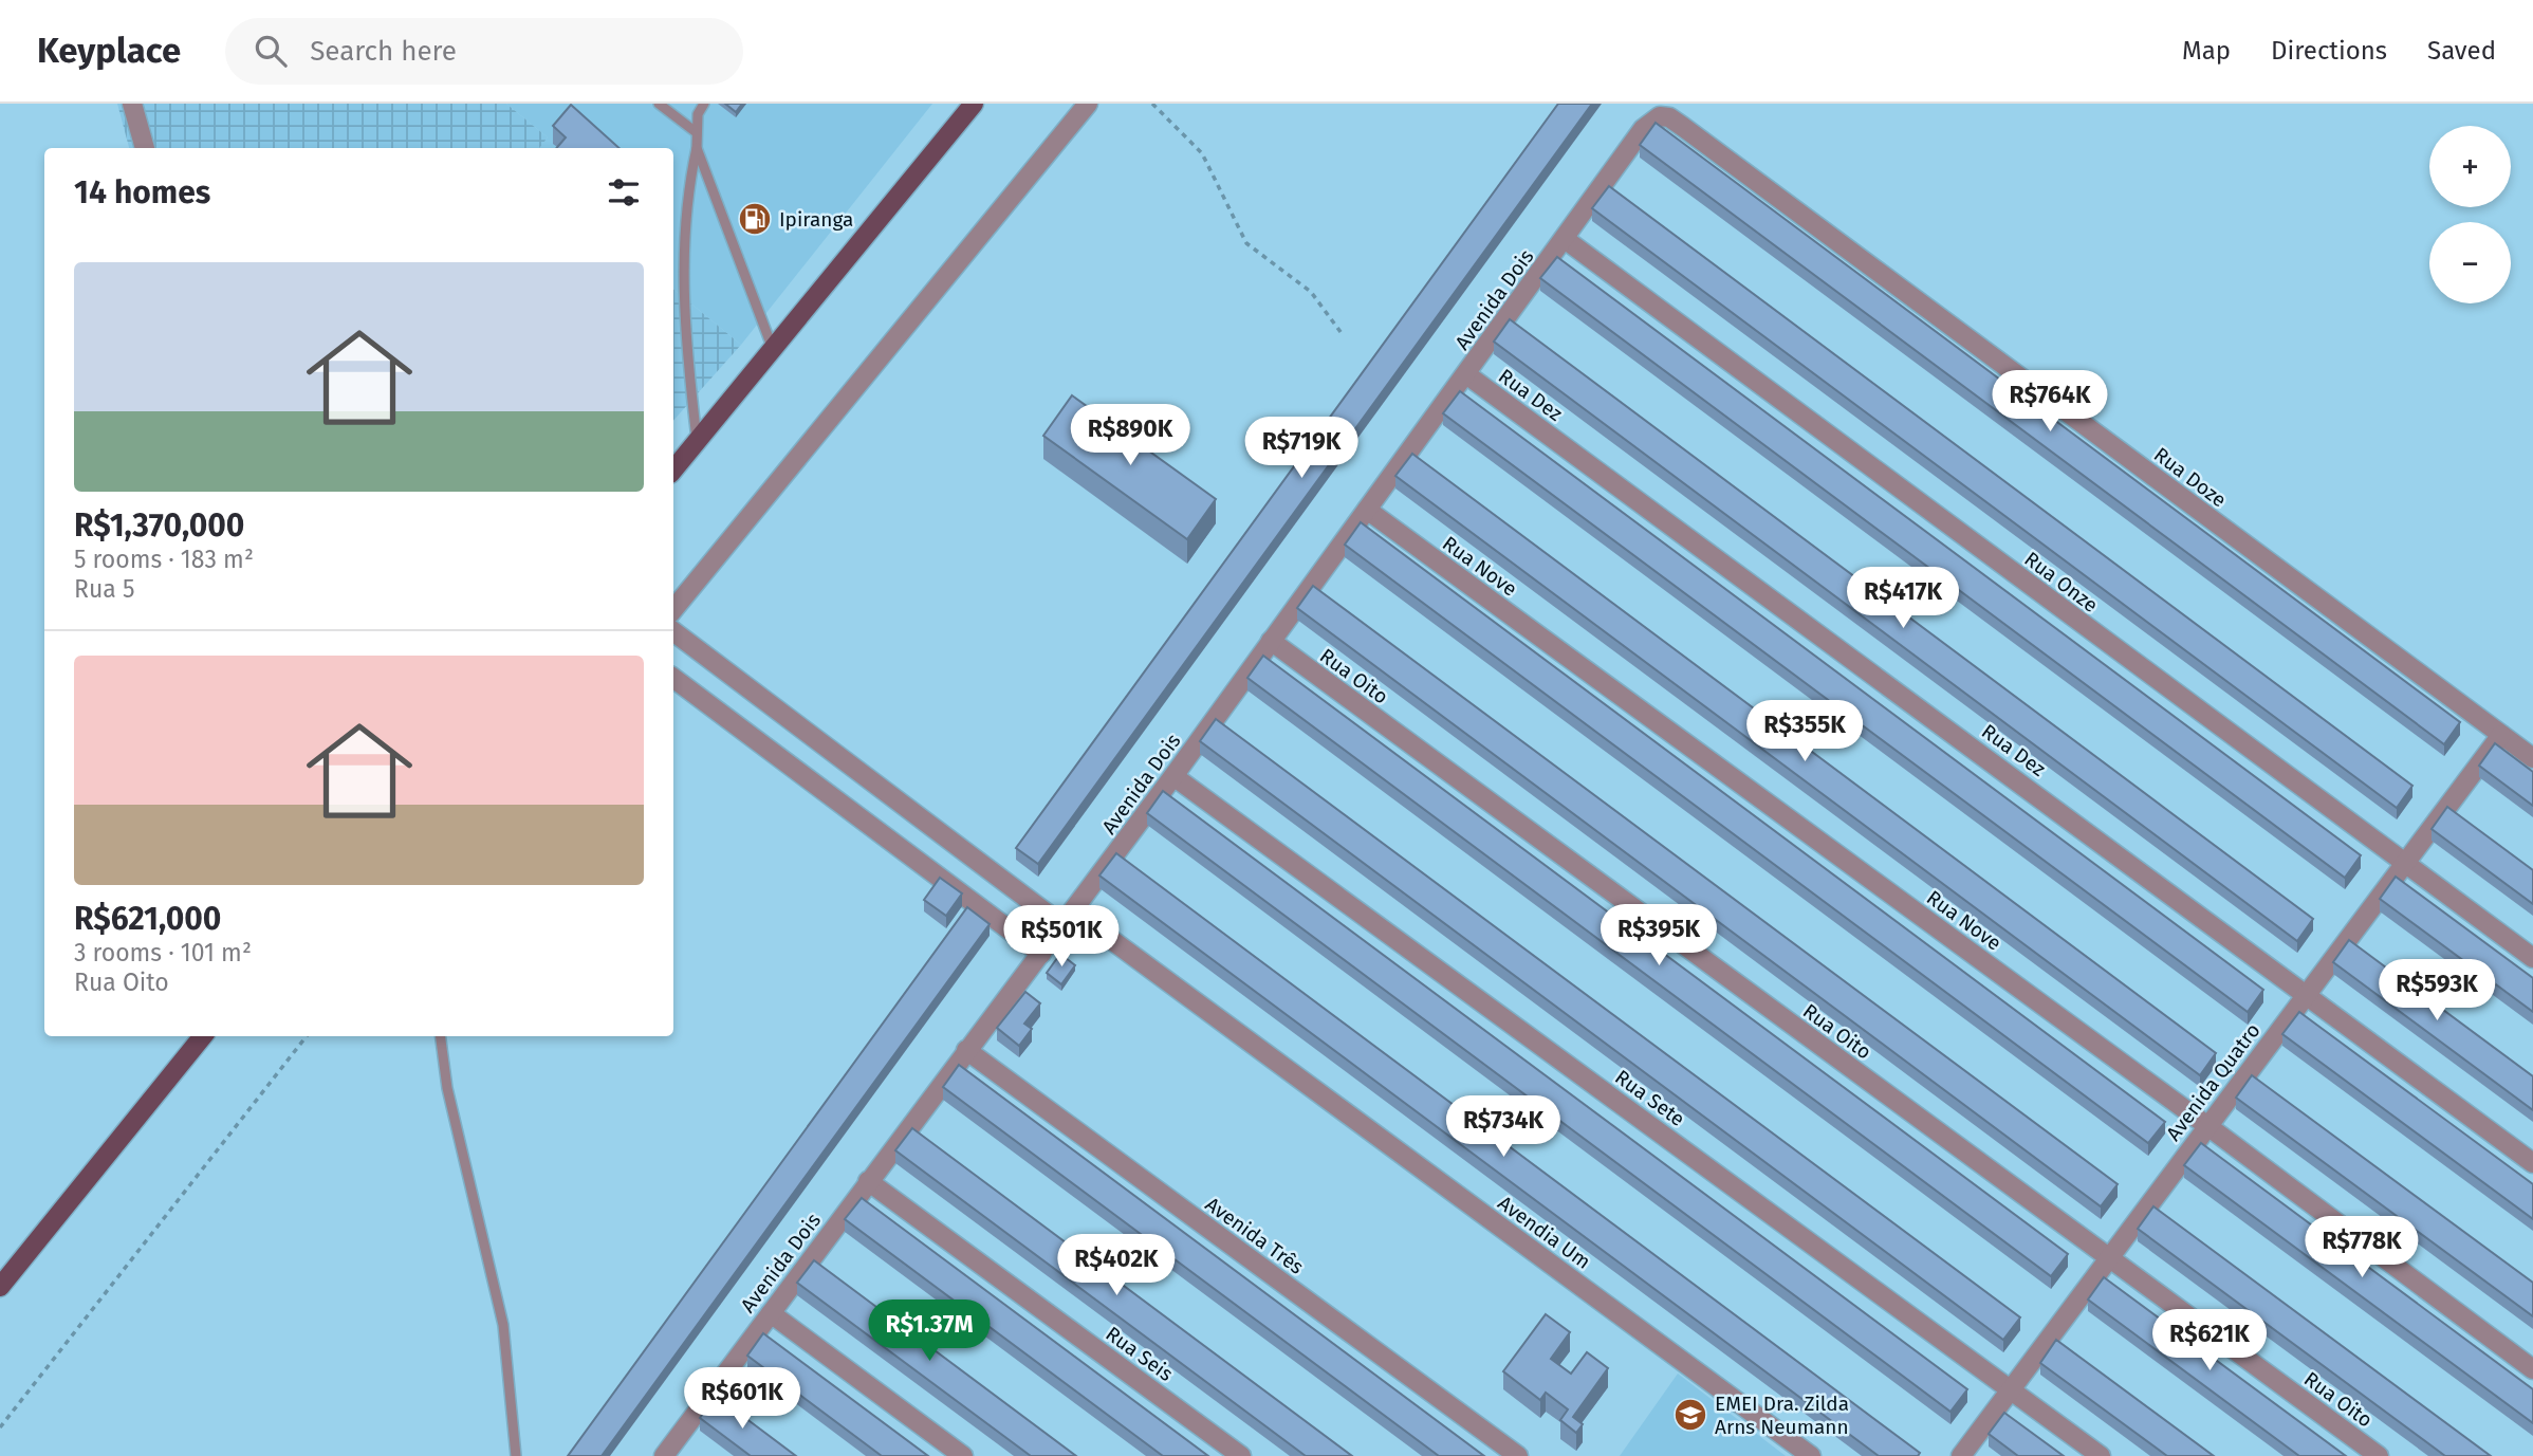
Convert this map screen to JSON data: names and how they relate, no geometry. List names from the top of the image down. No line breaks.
{"streets":{"street":["Avenida Dois","Rua Dez","Rua Doze","Rua Nove","Rua Onze","Rua Oito","Avenida Quatro","Rua Sete","Avendia Um","Avenida Três","Rua Seis"]},"crossings":[["Avenida Dois","Rua Dez"],["Avenida Dois","Rua Doze"],["Avenida Dois","Rua Nove"],["Avenida Dois","Rua Onze"],["Avenida Dois","Rua Oito"],["Avenida Dois","Rua Sete"],["Avenida Dois","Avendia Um"],["Avenida Dois","Avenida Três"],["Avenida Dois","Rua Seis"],["Rua Dez","Avenida Quatro"],["Rua Doze","Avenida Quatro"],["Rua Nove","Avenida Quatro"],["Rua Onze","Avenida Quatro"],["Rua Oito","Avenida Quatro"],["Avenida Quatro","Rua Sete"]],"places":{"fuel station":["Ipiranga"],"school or university":["EMEI Dra. Zilda Arns Neumann"]},"page":{"header":"Keyplace","search":"Search here","nav":["Map","Directions","Saved"],"map_buttons":["+","−"],"heading":"14 homes","list":[{"name":"R$1,370,000","note":"5 rooms · 183 m² · Rua 5"},{"name":"R$621,000","note":"3 rooms · 101 m² · Rua Oito"}],"price":["R$764K","R$890K","R$719K","R$417K","R$355K","R$395K","R$501K","R$593K","R$734K","R$778K","R$402K","R$1.37M","R$621K","R$601K"]}}
